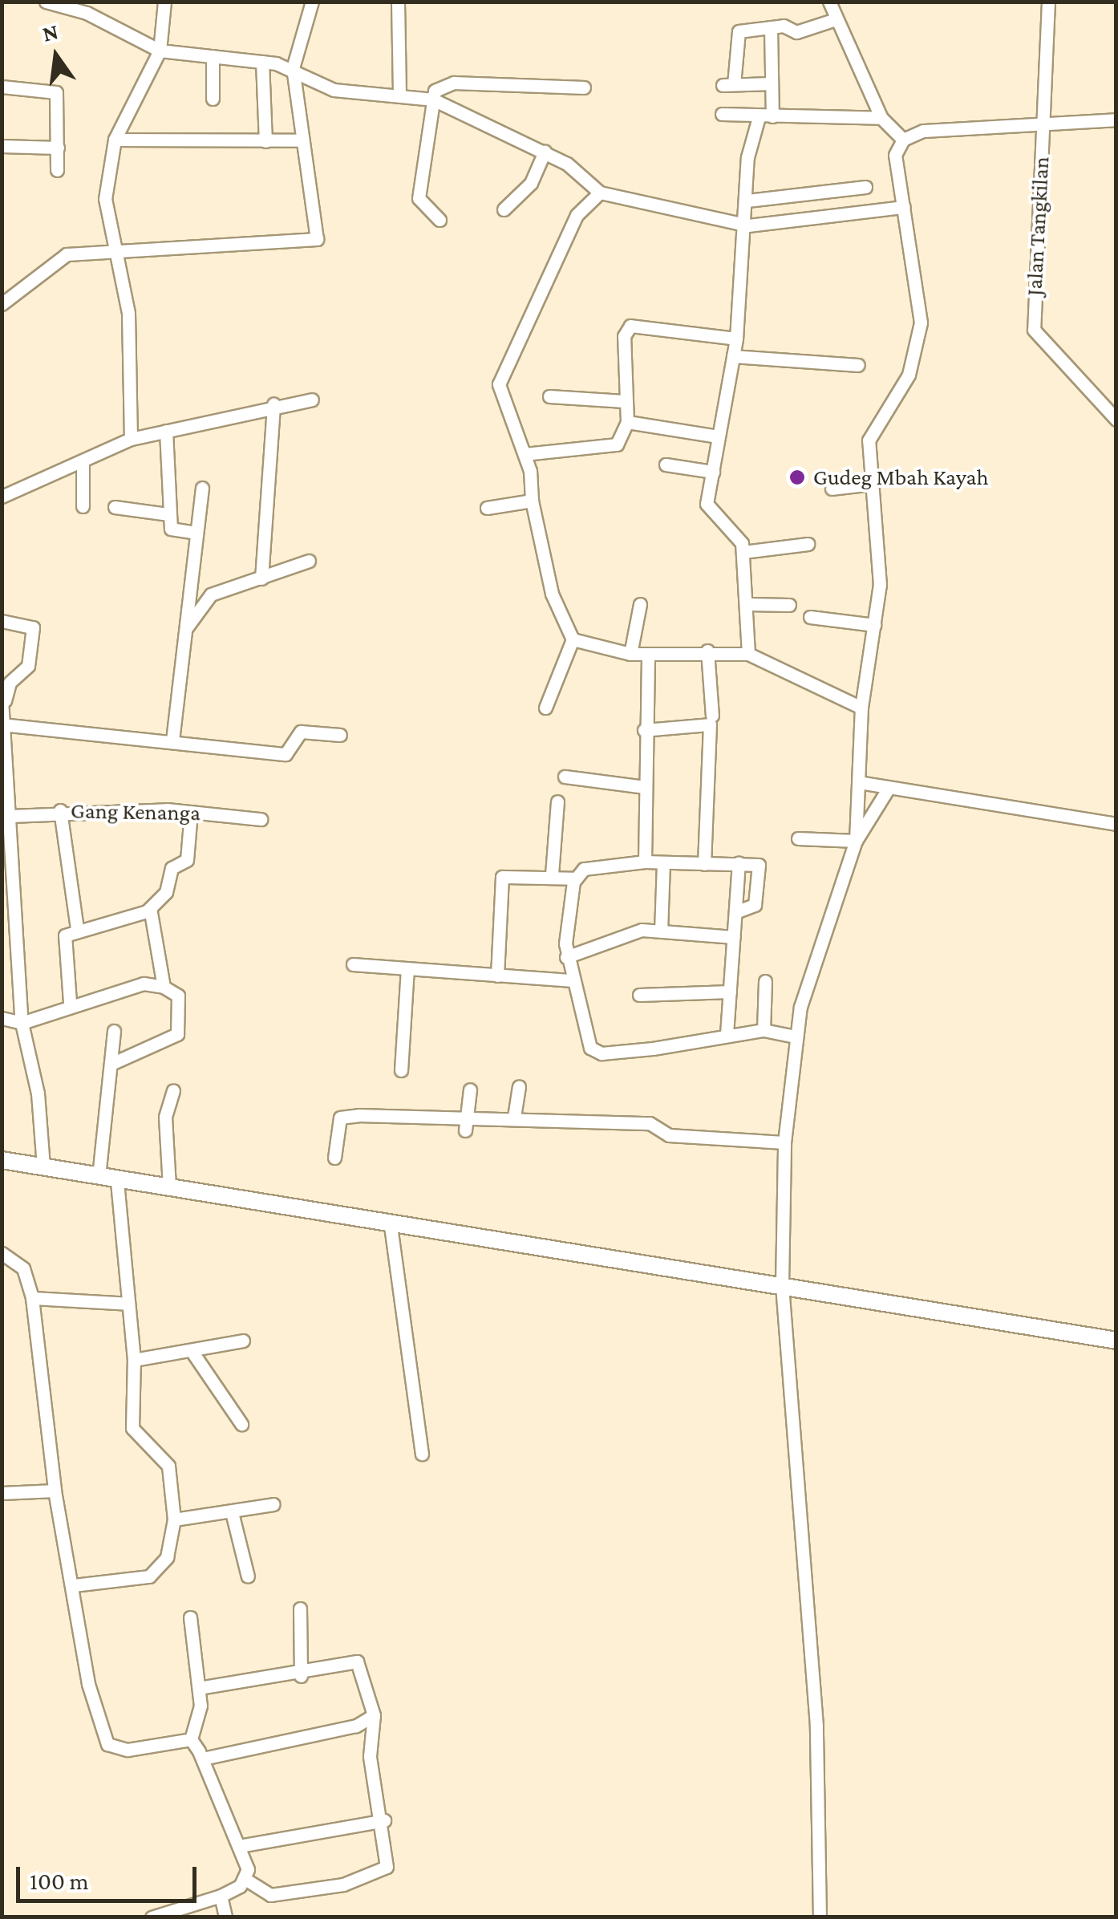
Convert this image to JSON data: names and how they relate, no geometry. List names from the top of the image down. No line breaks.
{"streets":{"street":["Jalan Tangkilan","Gang Kenanga"]},"places":["Gudeg Mbah Kayah"],"scale_bar":"100 m","north":"top"}
